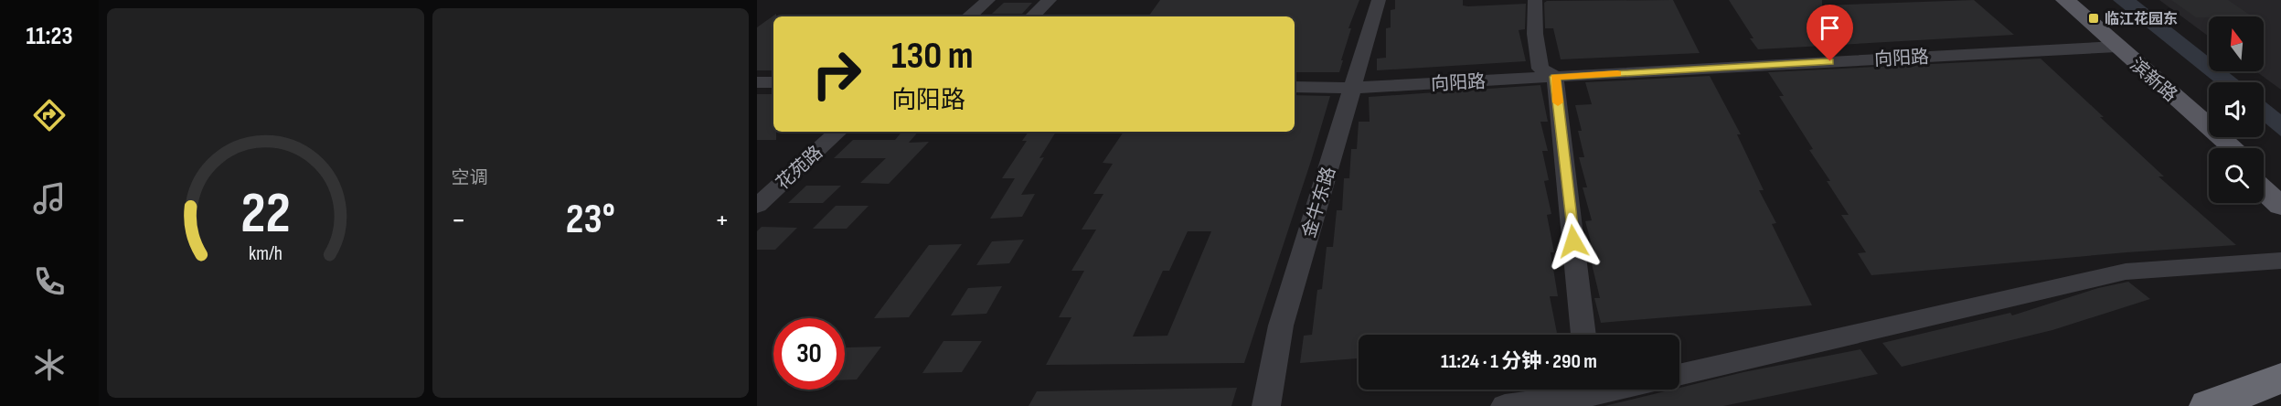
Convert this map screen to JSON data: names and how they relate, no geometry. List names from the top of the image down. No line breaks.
{"streets":{"main road":["滨新路"],"street":["向阳路","花苑路","金牛东路"]},"crossings":[["向阳路","滨新路"],["向阳路","金牛东路"]],"places":{"transit":["临江花园东"]},"north":"top","page":{"tabs":"11:23","tile":"空调","turn":["130 m","向阳路"],"heat":["−","23°","+"],"limit":"30","trip":"11:24 · 1 分钟 · 290 m","gauge":["22","km/h"]}}
